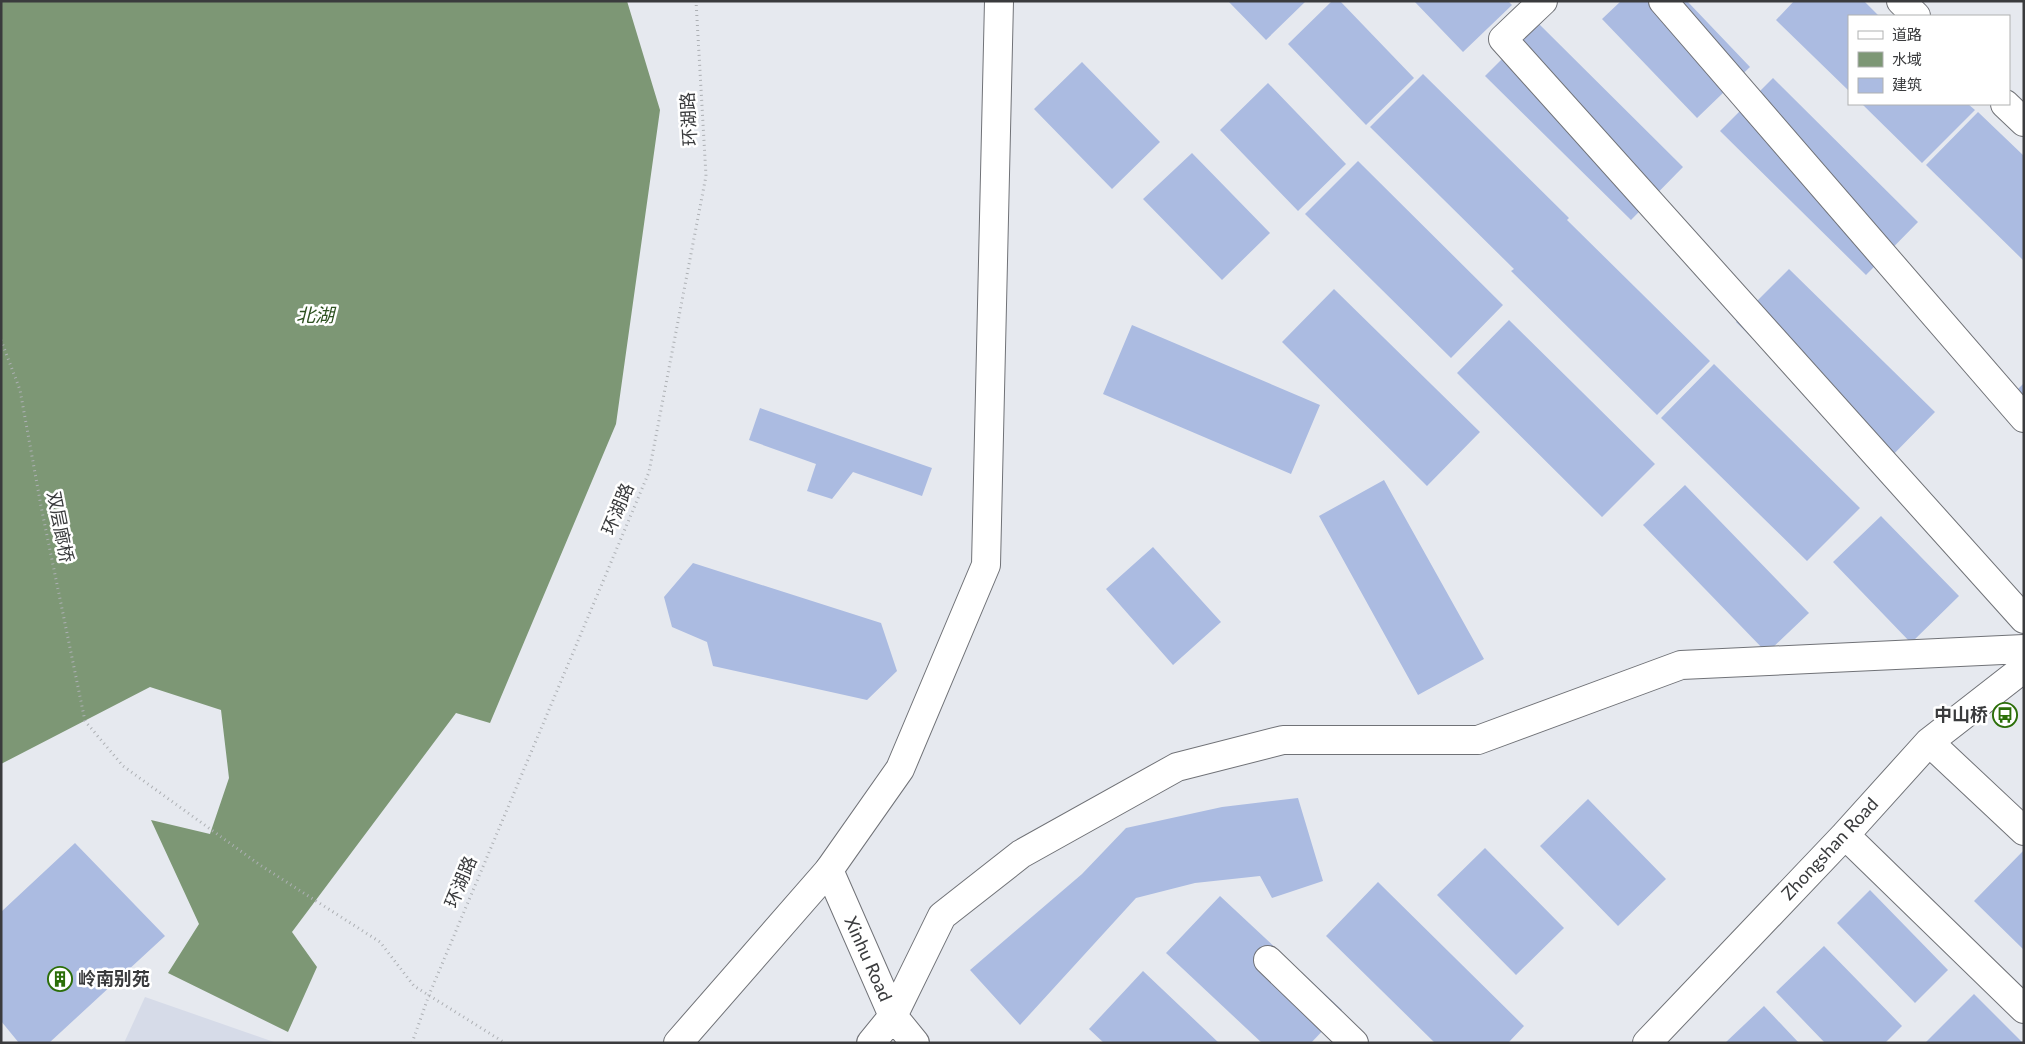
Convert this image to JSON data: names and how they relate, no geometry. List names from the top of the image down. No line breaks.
{"streets":{"street":["Zhongshan Road","Xinhu Road"],"path":["环湖路","双层廊桥"]},"crossings":[["环湖路","双层廊桥"]],"water":["北湖"],"places":{"bus stop":["中山桥"],"building":["岭南别苑"]},"legend":["道路","水域","建筑"]}
